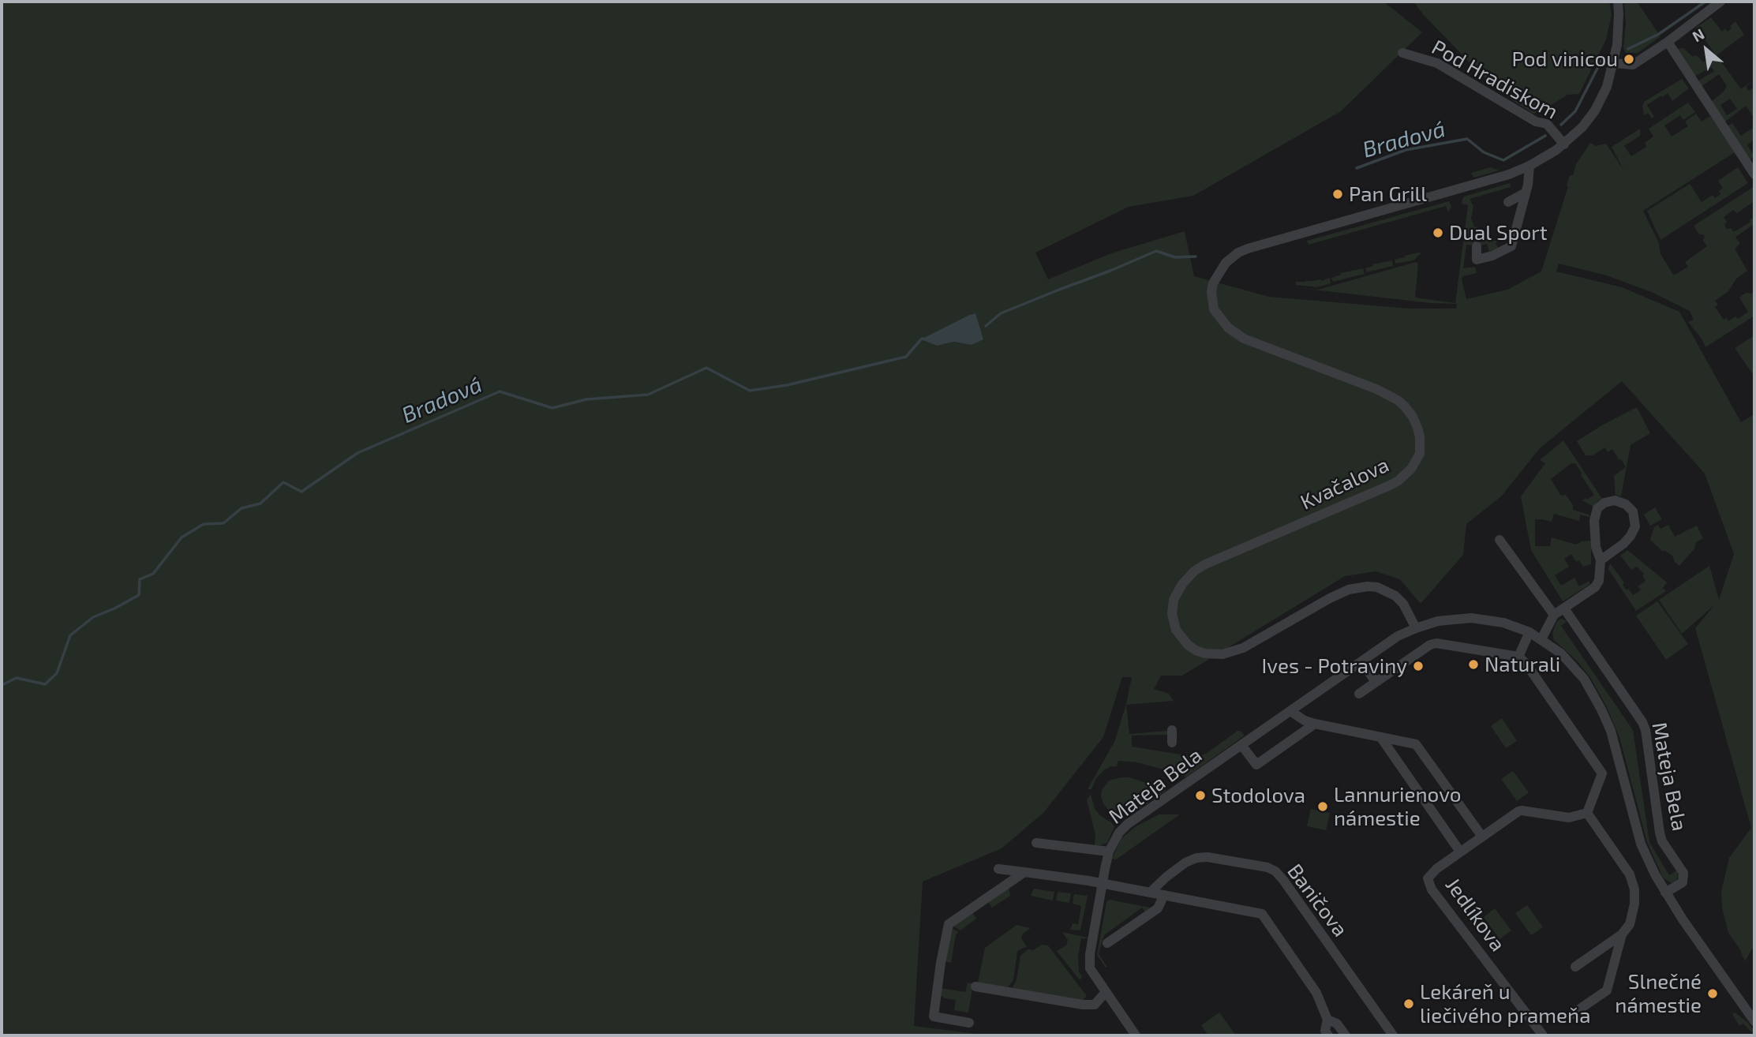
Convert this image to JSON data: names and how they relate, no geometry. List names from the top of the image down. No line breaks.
{"streets":{"street":["Pod Hradiskom","Kvačalova","Mateja Bela","Baničova","Jedlíkova"]},"crossings":[["Pod Hradiskom","Kvačalova"],["Kvačalova","Mateja Bela"]],"water":["Bradová"],"places":["Pod vinicou","Pan Grill","Dual Sport","Naturali","Ives - Potraviny","Stodolova","Lannurienovo námestie","Slnečné námestie","Lekáreň u liečivého prameňa"],"north":"top left"}
